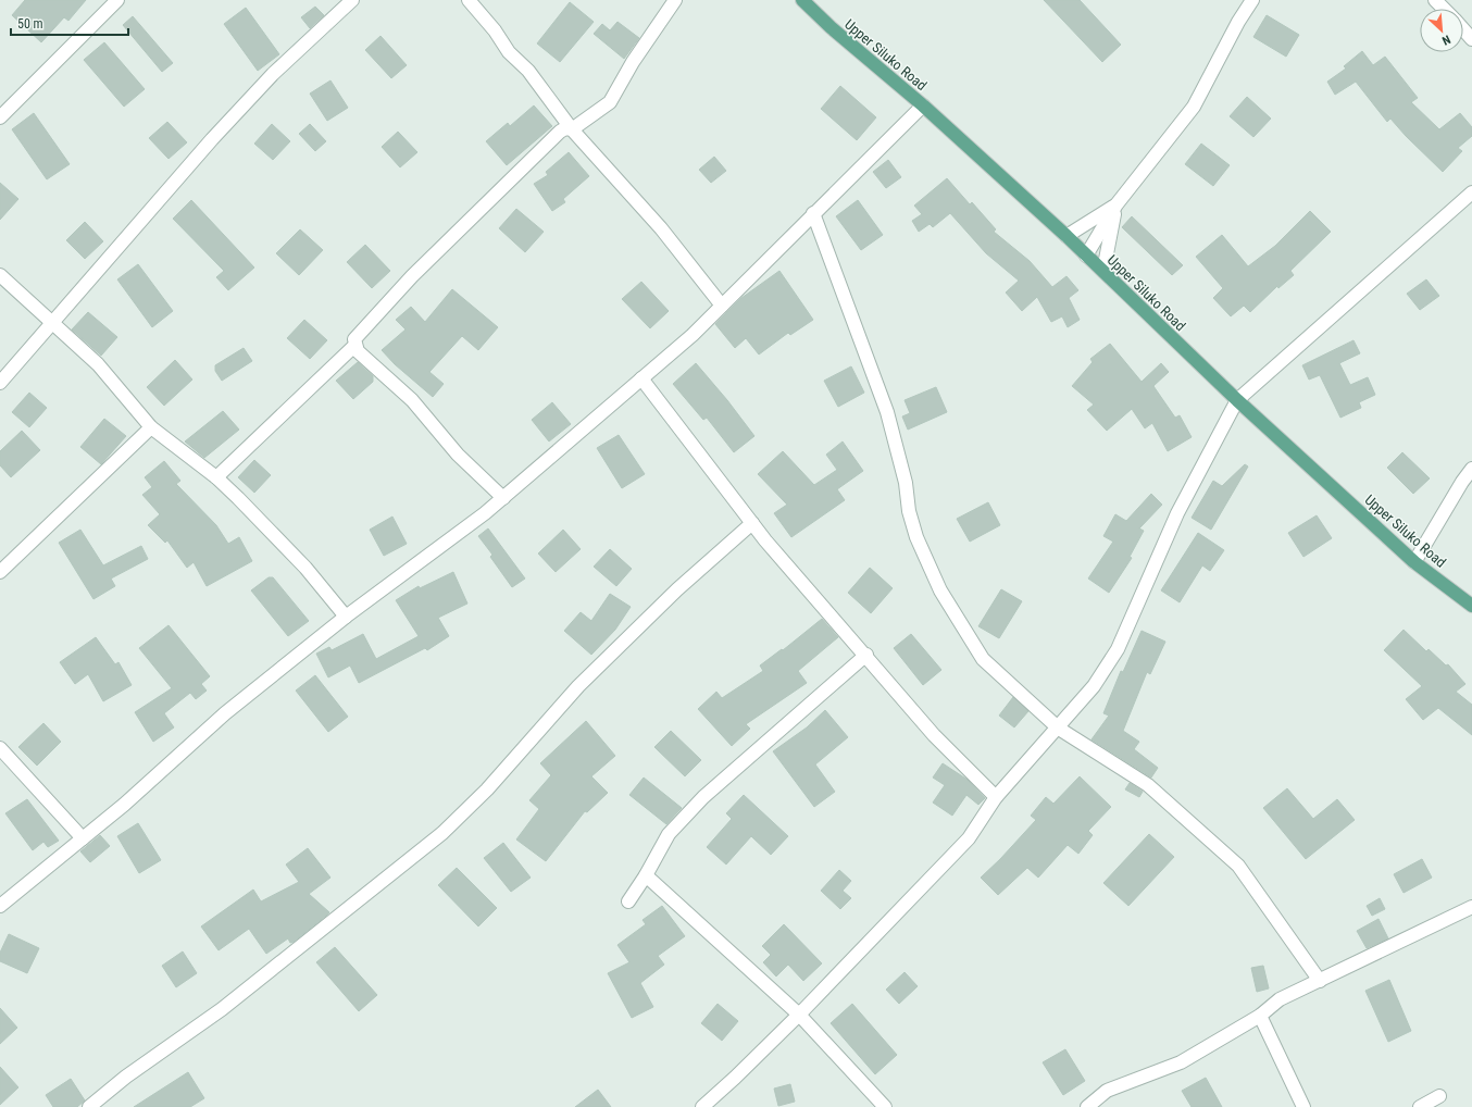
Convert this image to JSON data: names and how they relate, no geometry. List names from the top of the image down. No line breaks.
{"streets":{"main road":["Upper Siluko Road"]},"scale_bar":"50 m","north":"bottom right"}
